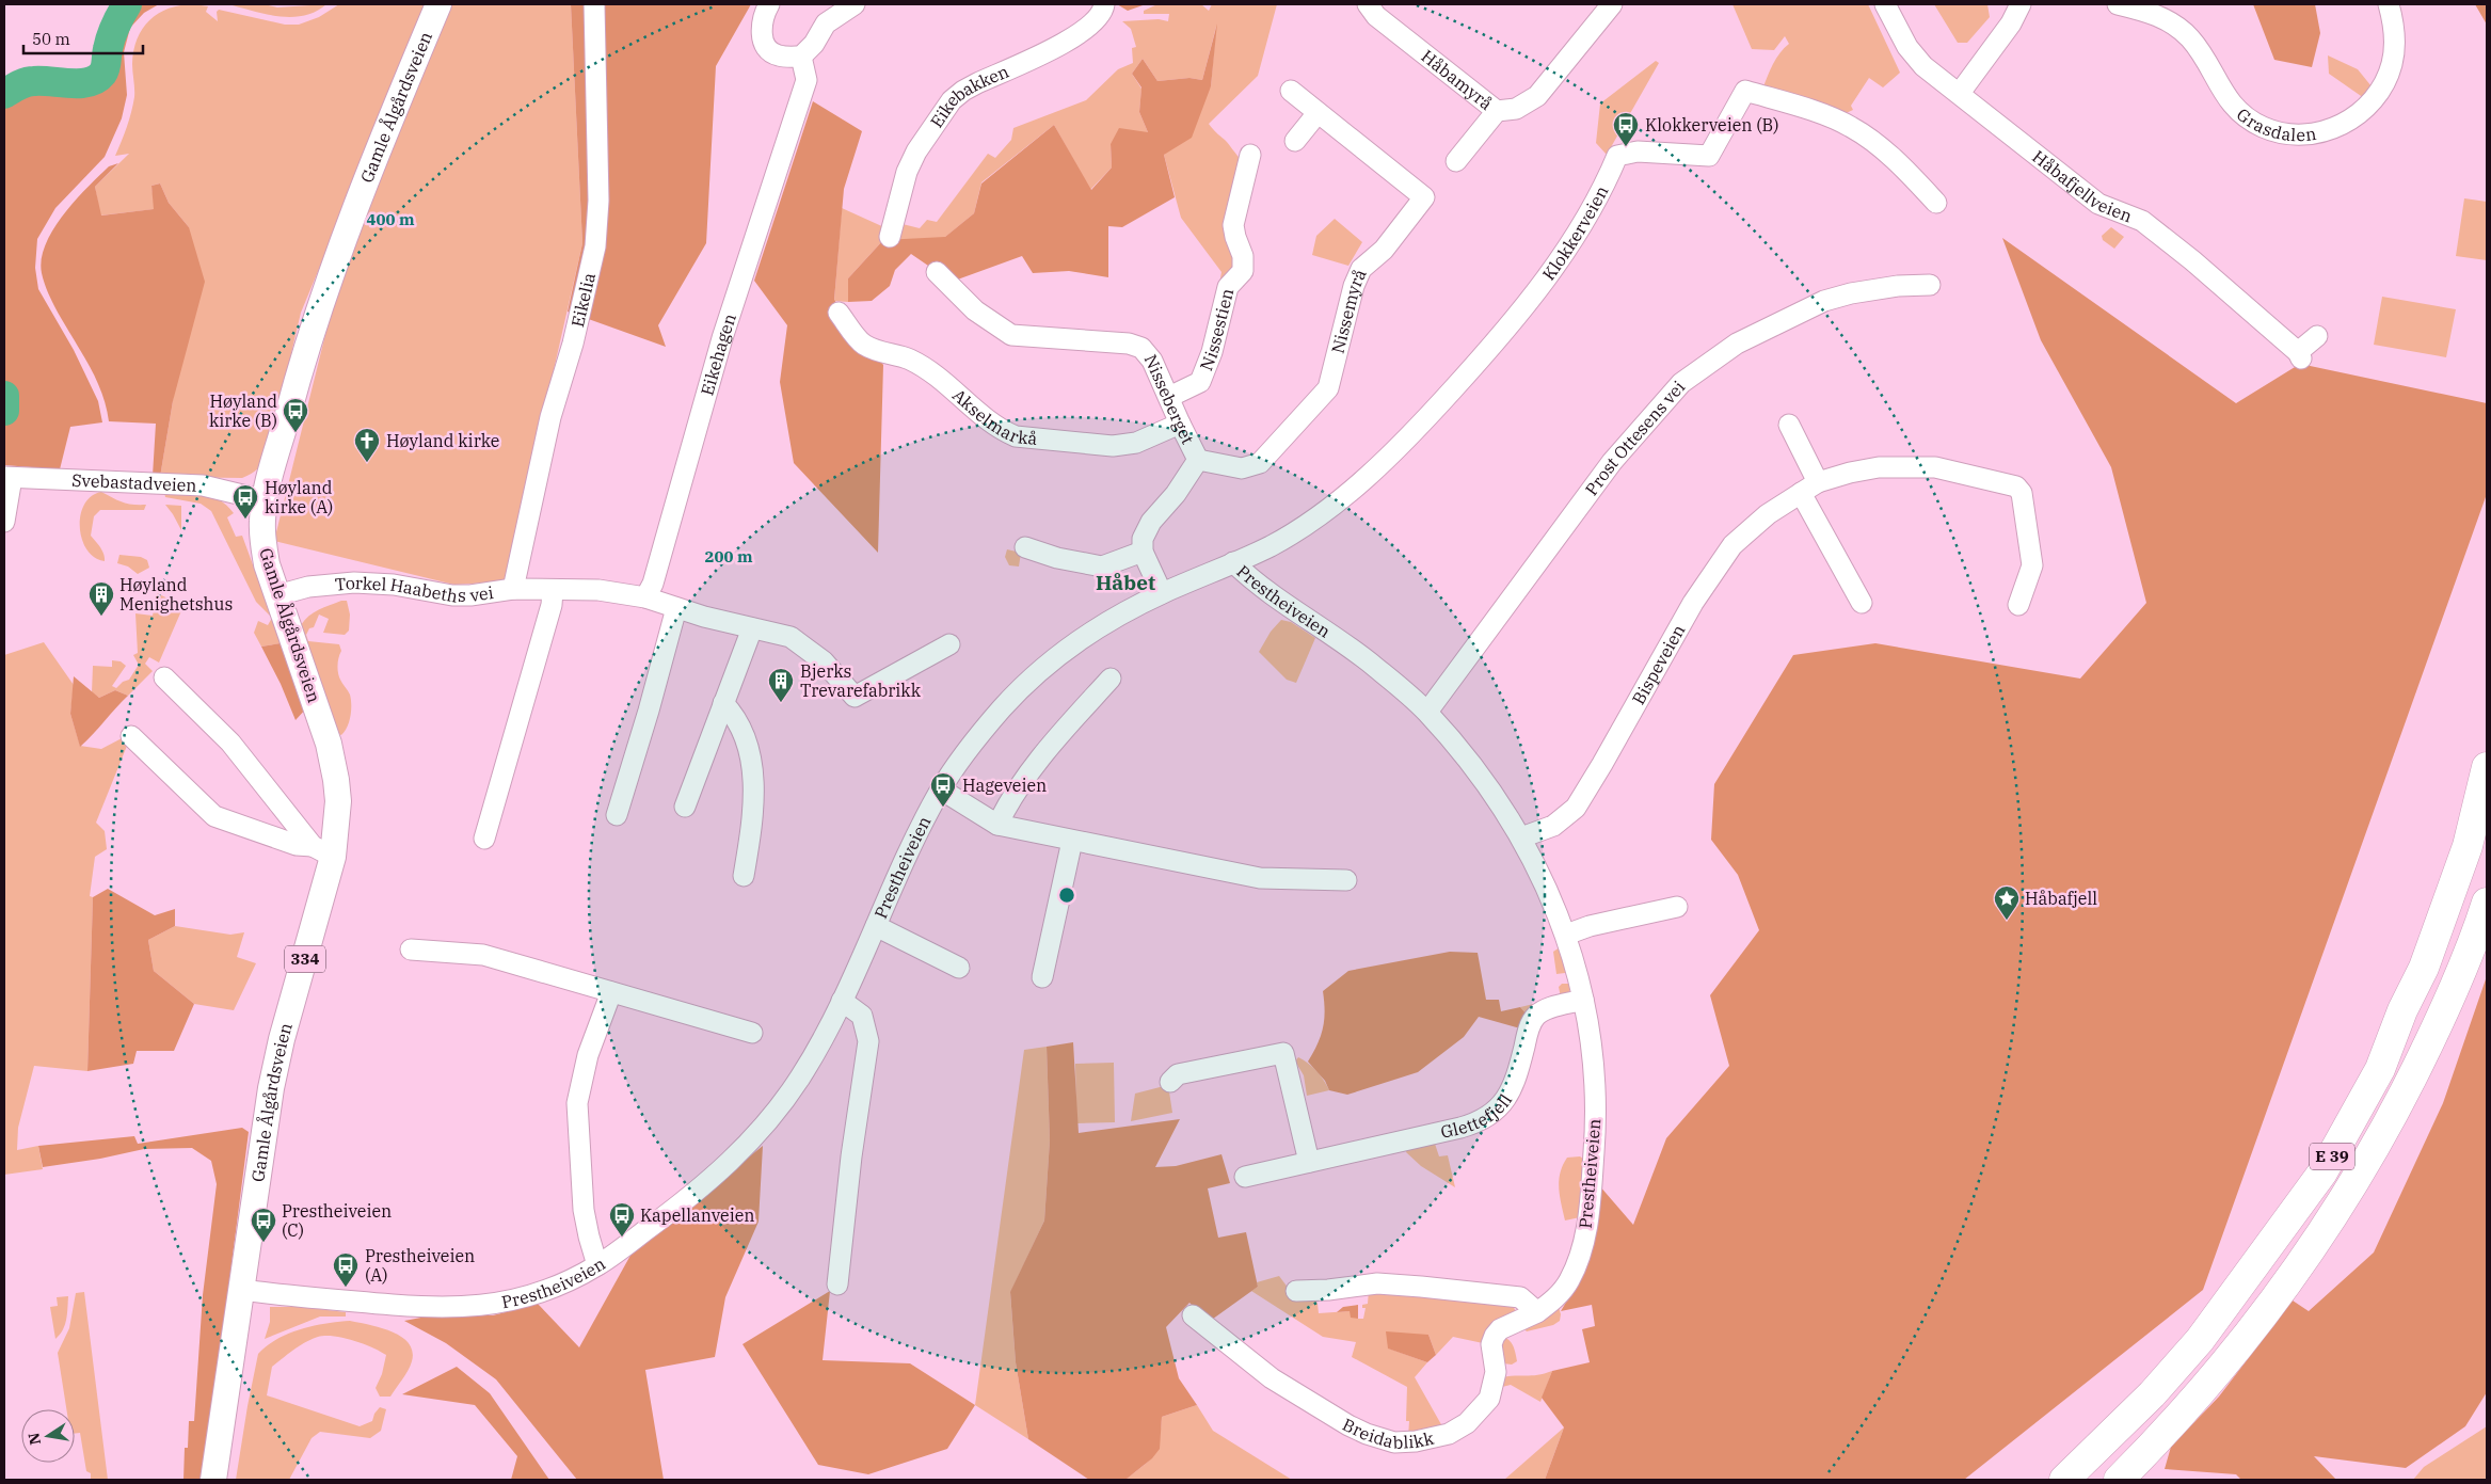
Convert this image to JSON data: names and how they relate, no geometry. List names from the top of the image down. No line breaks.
{"streets":{"highway":["E 39"],"main road":["Gamle Ålgårdsveien","334"],"street":["Håbamyrå","Eikebakken","Grasdalen","Håbafjellveien","Klokkerveien","Eikelia","Nissemyrå","Nissestien","Eikehagen","Nisseberget","Akselmarkå","Prost Ottesens vei","Svebastadveien","Torkel Haabeths vei","Prestheiveien","Bispeveien","Glettefjell","Breidablikk"]},"crossings":[["Gamle Ålgårdsveien","Svebastadveien"],["Gamle Ålgårdsveien","Torkel Haabeths vei"],["Gamle Ålgårdsveien","Prestheiveien"],["Klokkerveien","Prestheiveien"],["Eikelia","Torkel Haabeths vei"],["Nissemyrå","Nisseberget"],["Nissestien","Nisseberget"],["Eikehagen","Torkel Haabeths vei"],["Nisseberget","Akselmarkå"],["Prost Ottesens vei","Prestheiveien"],["Prestheiveien","Bispeveien"],["Prestheiveien","Glettefjell"],["Prestheiveien","Breidablikk"]],"districts":["Håbet"],"places":{"bus stop":["Klokkerveien (B)","Høyland kirke (B)","Høyland kirke (A)","Hageveien","Kapellanveien","Prestheiveien (C)","Prestheiveien (A)"],"church":["Høyland kirke"],"building":["Høyland Menighetshus","Bjerks Trevarefabrikk"],"place":["Håbafjell"]},"scale_bar":"50 m","north":"left","rings":["400 m","200 m"]}
